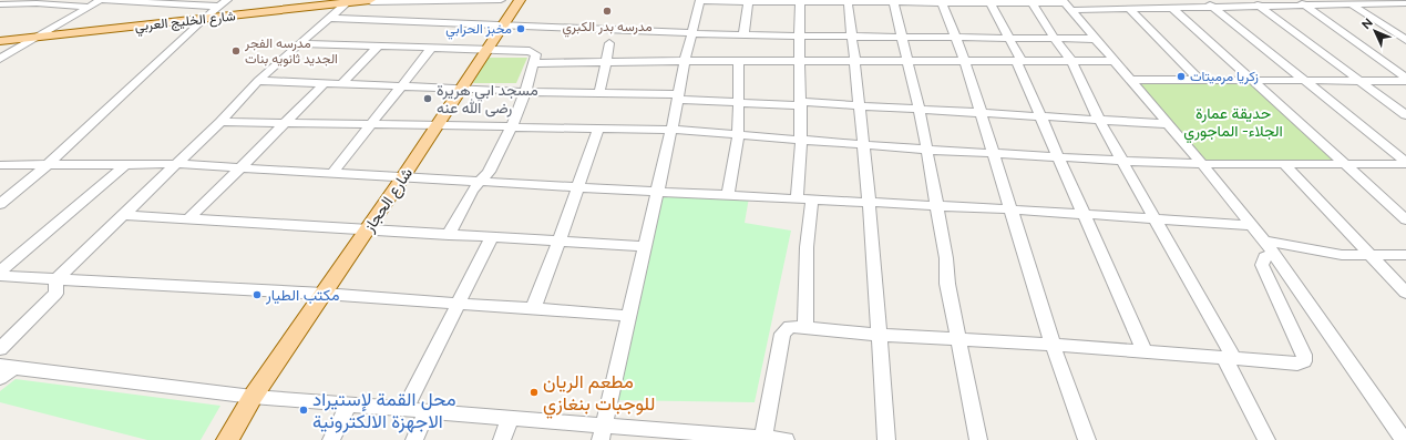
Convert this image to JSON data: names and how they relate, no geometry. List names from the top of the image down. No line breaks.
{"streets":{"main road":["شارع الخليج العربي","شارع الحجاز"]},"parks":["حديقة عمارة الجلاء- الماجوري"],"places":["مدرسه بدر الكبري","مخبز الحرابي","مدرسه الفجر الجديد ثانويه بنات","زكريا مرميتات","مسجد ابي هريرة رضى الله عنه","مكتب الطيار","مطعم الريان للوجبات بنغازي","محل القمة لإستيراد الاجهزة الالكترونية"],"north":"top left"}
